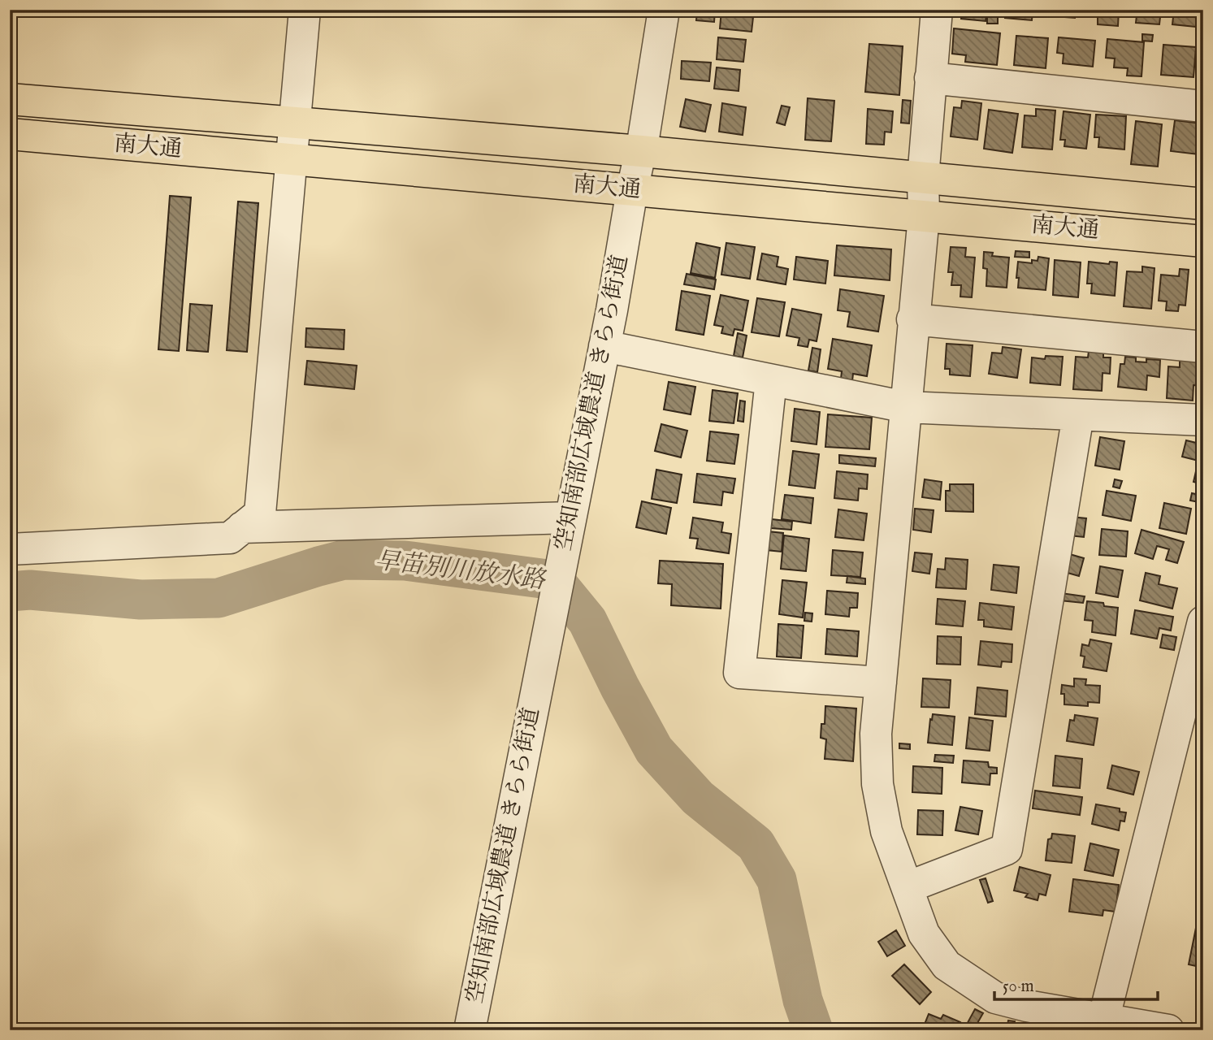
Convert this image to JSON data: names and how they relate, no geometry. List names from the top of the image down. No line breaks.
{"streets":{"main road":["南大通"],"street":["空知南部広域農道 きらら街道"]},"crossings":[["南大通","空知南部広域農道 きらら街道"]],"water":["早苗別川放水路"],"scale_bar":"50 m"}
